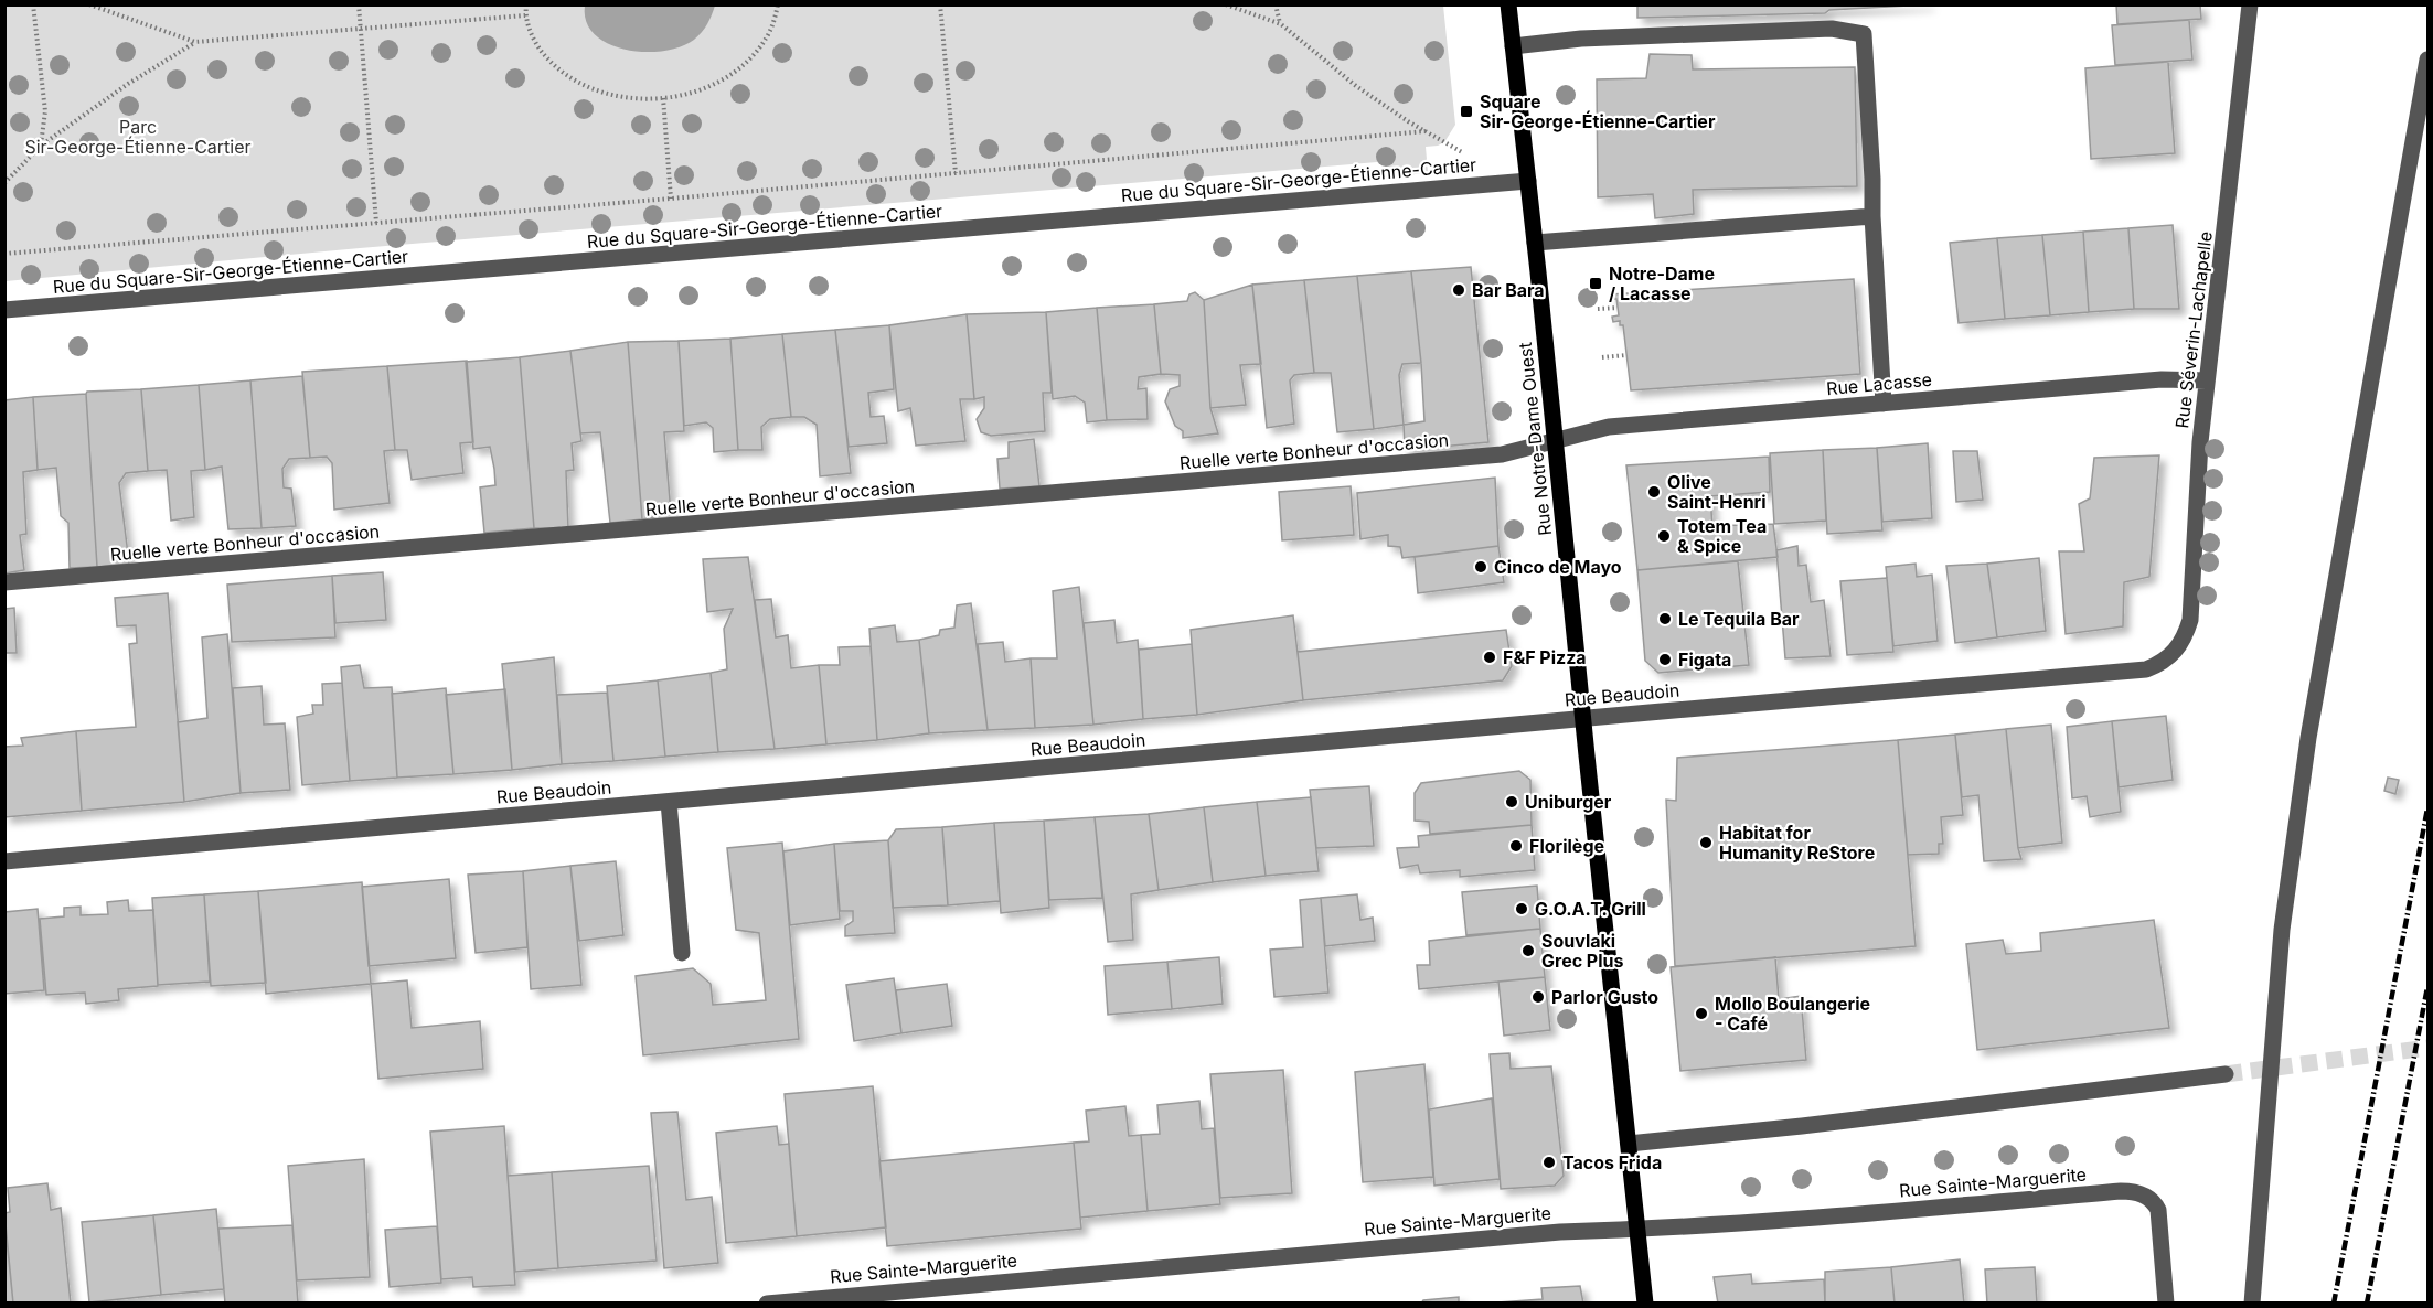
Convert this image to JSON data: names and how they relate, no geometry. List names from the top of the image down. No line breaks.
{"streets":{"main road":["Rue Notre-Dame Ouest"],"street":["Rue du Square-Sir-George-Étienne-Cartier","Rue Séverin-Lachapelle","Rue Lacasse","Ruelle verte Bonheur d'occasion","Rue Beaudoin","Rue Sainte-Marguerite"]},"crossings":[["Rue du Square-Sir-George-Étienne-Cartier","Rue Notre-Dame Ouest"],["Rue Séverin-Lachapelle","Rue Lacasse"],["Rue Séverin-Lachapelle","Rue Beaudoin"],["Rue Lacasse","Rue Notre-Dame Ouest"],["Rue Lacasse","Ruelle verte Bonheur d'occasion"],["Rue Notre-Dame Ouest","Ruelle verte Bonheur d'occasion"],["Rue Notre-Dame Ouest","Rue Beaudoin"],["Rue Notre-Dame Ouest","Rue Sainte-Marguerite"]],"parks":["Parc Sir-George-Étienne-Cartier"],"places":{"transit":["Square Sir-George-Étienne-Cartier","Notre-Dame / Lacasse"],"other":["Bar Bara","Olive Saint-Henri","Totem Tea & Spice","Cinco de Mayo","Le Tequila Bar","F&F Pizza","Figata","Uniburger","Habitat for Humanity ReStore","Florilège","G.O.A.T. Grill","Souvlaki Grec Plus","Parlor Gusto","Mollo Boulangerie - Café","Tacos Frida"]}}
